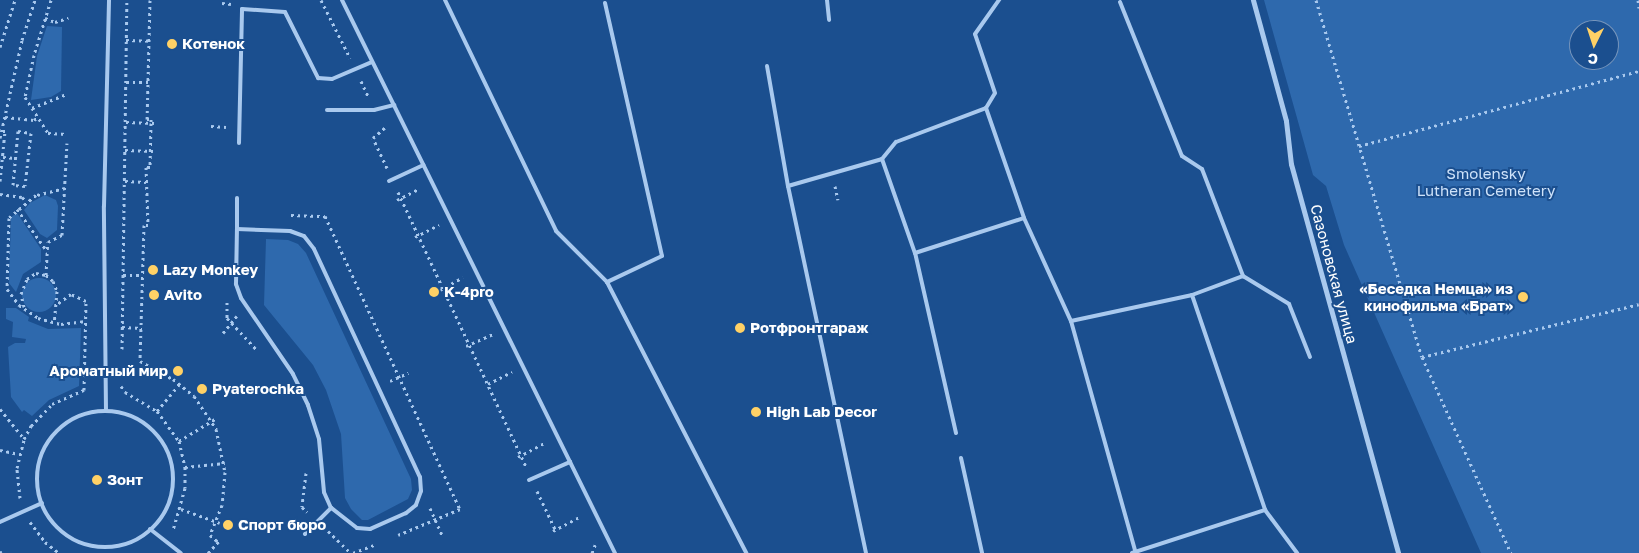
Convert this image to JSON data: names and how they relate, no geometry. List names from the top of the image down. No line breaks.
{"streets":{"street":["Сазоновская улица"]},"parks":["Smolensky Lutheran Cemetery"],"places":["Котенок","Lazy Monkey","K-4pro","Avito","«Беседка Немца» из кинофильма «Брат»","Ротфронтгараж","Ароматный мир","Pyaterochka","High Lab Decor","Зонт","Спорт бюро"],"north":"bottom"}
